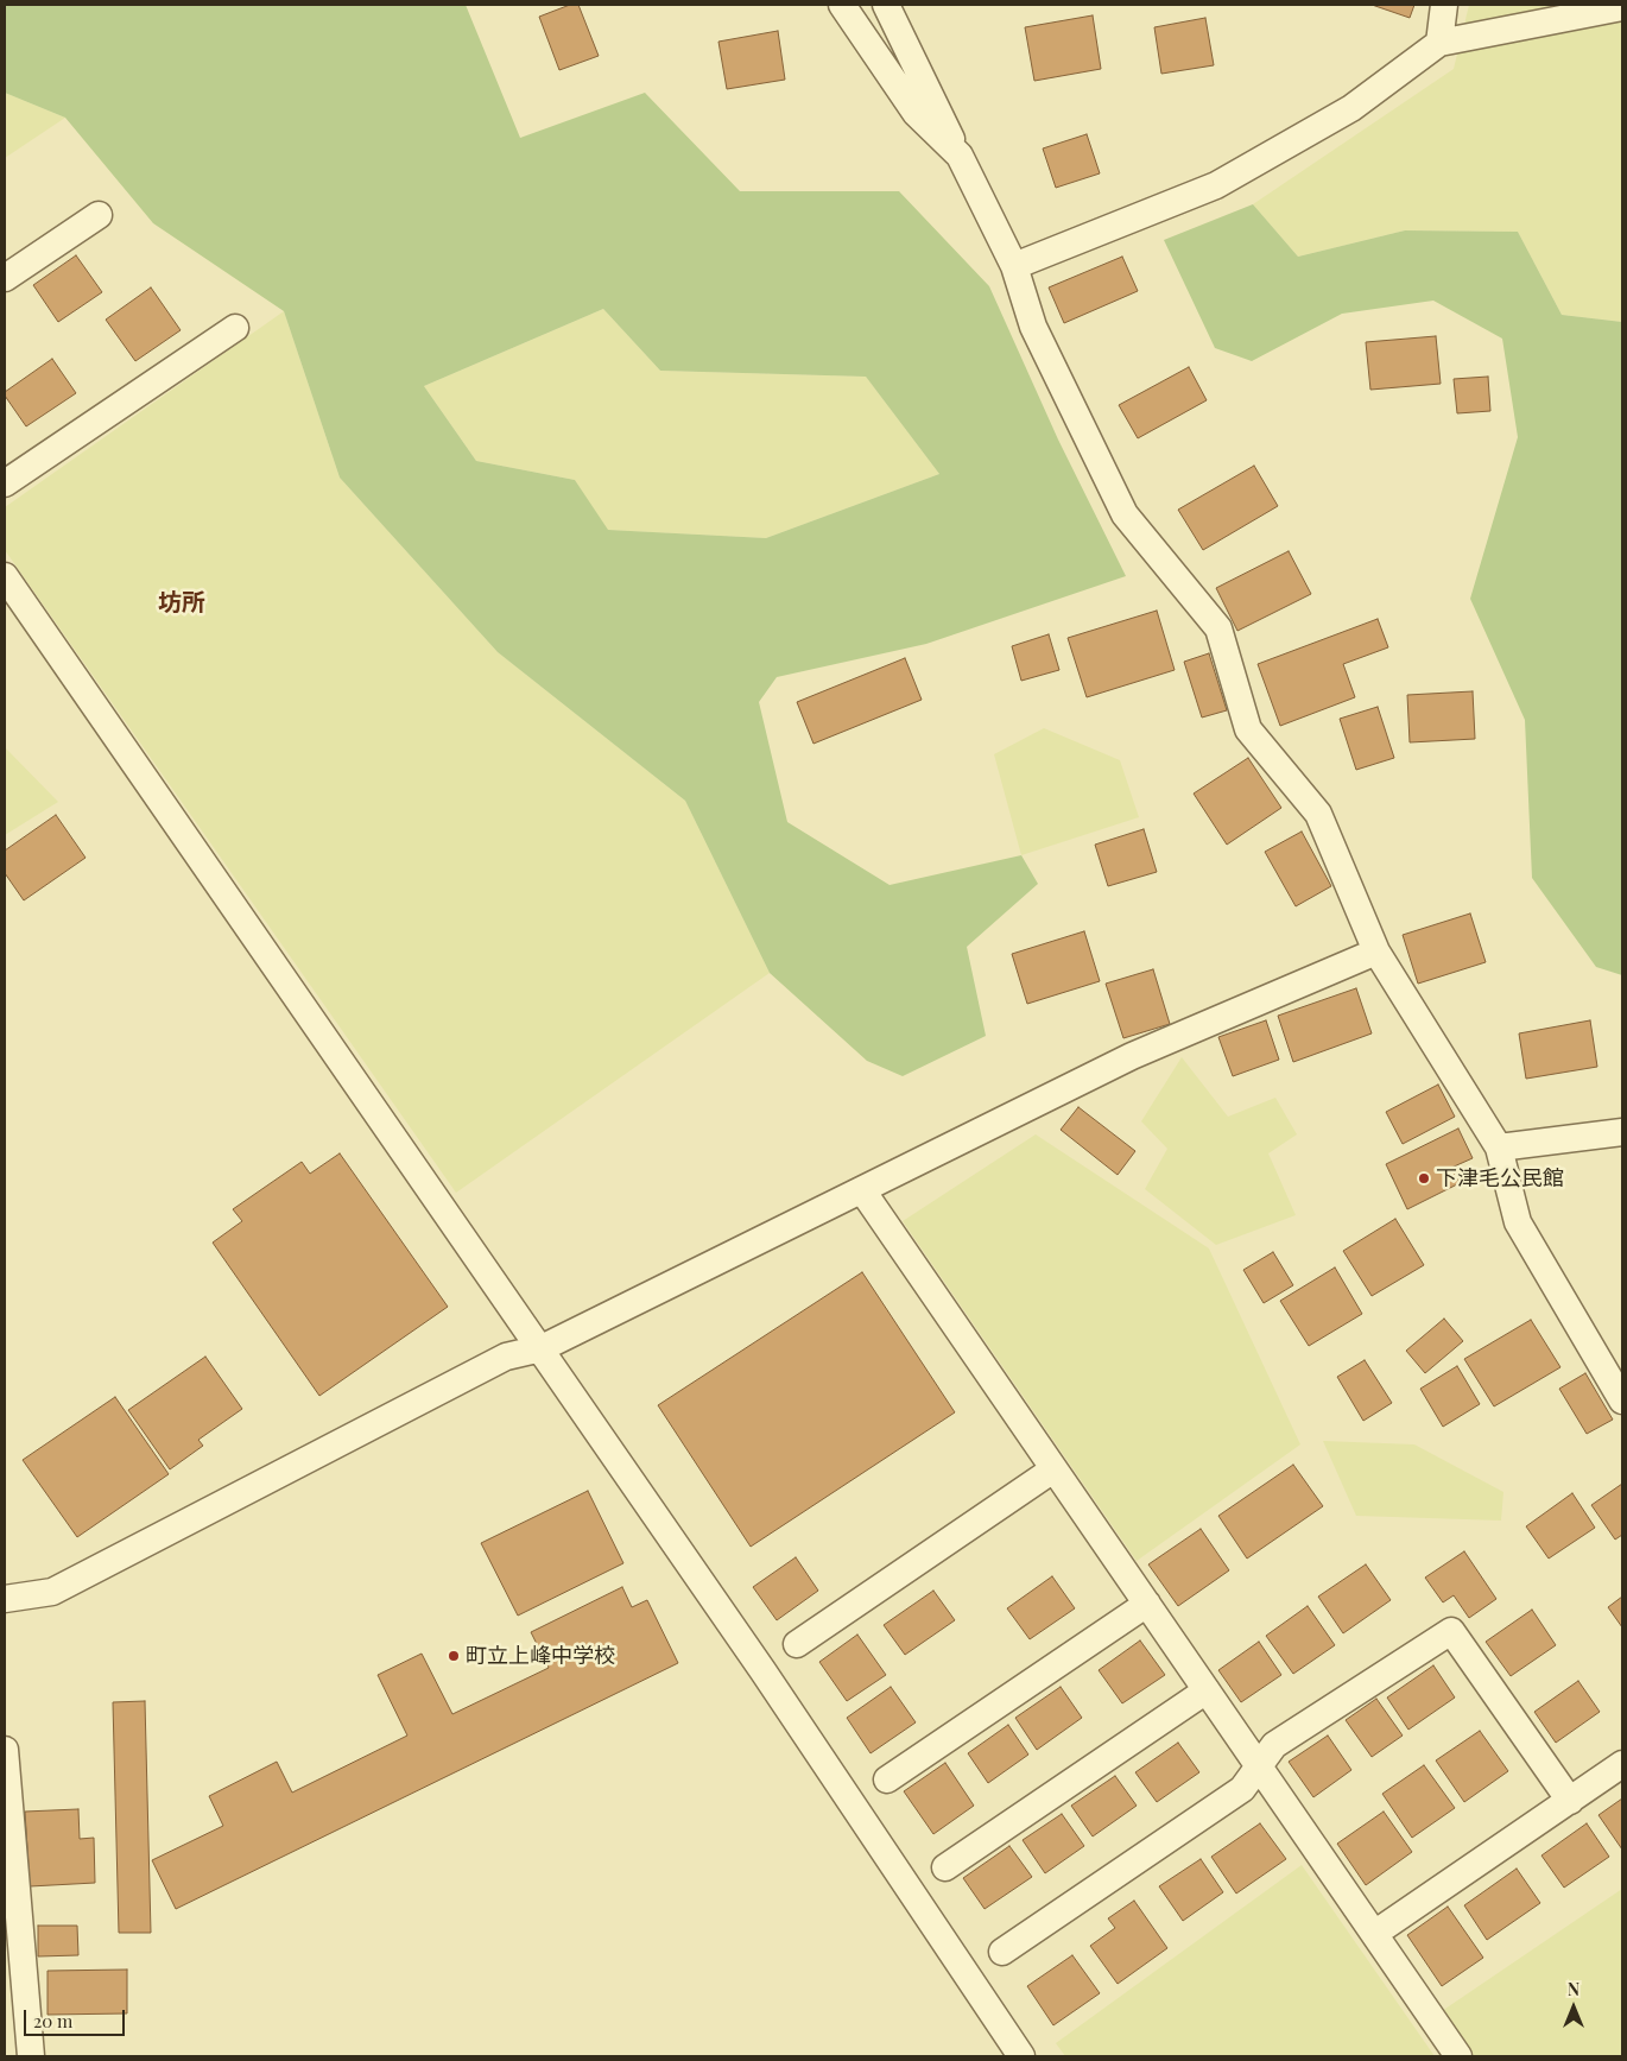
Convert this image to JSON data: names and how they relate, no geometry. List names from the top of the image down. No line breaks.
{"districts":["坊所"],"places":["下津毛公民館","町立上峰中学校"],"scale_bar":"20 m","north":"top"}
